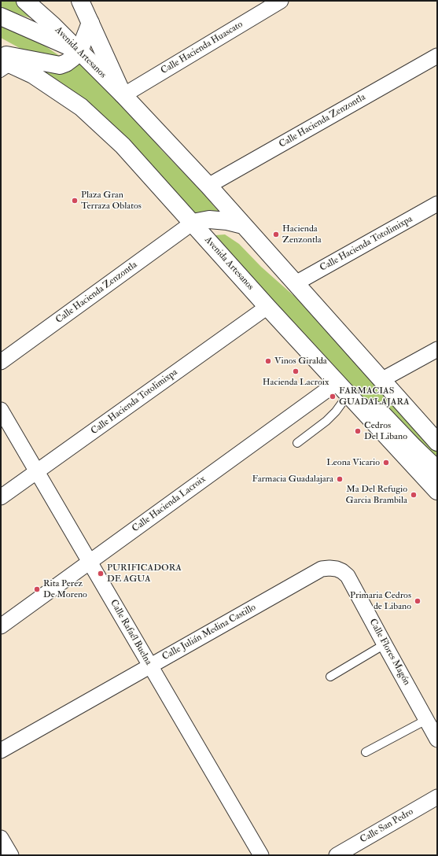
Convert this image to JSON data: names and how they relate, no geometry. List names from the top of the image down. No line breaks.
{"streets":{"main road":["Avenida Artesanos"],"street":["Calle Hacienda Huascato","Calle Hacienda Zenzontla","Calle Hacienda Totolimixpa","Calle Hacienda Lacroix","Calle Rafaél Buelna","Calle Julián Medina Castillo","Calle Flores Magón","Calle San Pedro"]},"crossings":[["Calle Hacienda Huascato","Avenida Artesanos"],["Avenida Artesanos","Calle Hacienda Zenzontla"],["Avenida Artesanos","Calle Hacienda Totolimixpa"],["Avenida Artesanos","Calle Hacienda Lacroix"],["Calle Hacienda Totolimixpa","Calle Rafaél Buelna"],["Calle Hacienda Lacroix","Calle Rafaél Buelna"],["Calle Rafaél Buelna","Calle Julián Medina Castillo"],["Calle Julián Medina Castillo","Calle Flores Magón"]],"places":["Plaza Gran Terraza Oblatos","Hacienda Zenzontla","Vinos Giralda","Hacienda Lacroix","FARMACIAS GUADALAJARA","Cedros Del Libano","Leona Vicario","Farmacia Guadalajara","Ma Del Refugio Garcia Brambila","PURIFICADORA DE AGUA","Rita Perez De Moreno","Primaria Cedros de Libano"]}
